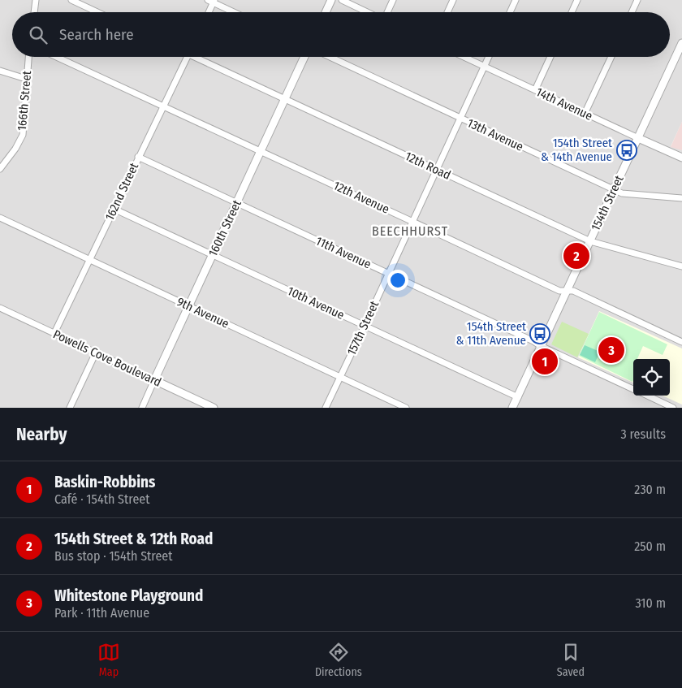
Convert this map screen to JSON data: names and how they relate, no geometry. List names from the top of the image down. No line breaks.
{"streets":{"street":["166th Street","14th Avenue","13th Avenue","12th Road","162nd Street","12th Avenue","154th Street","160th Street","11th Avenue","10th Avenue","9th Avenue","157th Street","Powells Cove Boulevard"]},"crossings":[["14th Avenue","154th Street"],["14th Avenue","157th Street"],["13th Avenue","154th Street"],["13th Avenue","157th Street"],["12th Road","154th Street"],["12th Road","160th Street"],["12th Road","157th Street"],["162nd Street","12th Avenue"],["162nd Street","11th Avenue"],["162nd Street","10th Avenue"],["162nd Street","9th Avenue"],["162nd Street","Powells Cove Boulevard"],["12th Avenue","154th Street"],["12th Avenue","160th Street"],["12th Avenue","157th Street"],["154th Street","11th Avenue"],["154th Street","10th Avenue"],["160th Street","11th Avenue"],["160th Street","10th Avenue"],["160th Street","9th Avenue"],["160th Street","Powells Cove Boulevard"],["11th Avenue","157th Street"],["10th Avenue","157th Street"],["9th Avenue","157th Street"]],"districts":["BEECHHURST"],"places":{"bus stop":["154th Street & 14th Avenue","154th Street & 11th Avenue"]},"page":{"search":"Search here","pins":["2","3","1"],"heading":["Nearby","3 results"],"list":[{"mark":"1","name":"Baskin-Robbins","note":"Café · 154th Street","value":"230 m"},{"mark":"2","name":"154th Street & 12th Road","note":"Bus stop · 154th Street","value":"250 m"},{"mark":"3","name":"Whitestone Playground","note":"Park · 11th Avenue","value":"310 m"}],"nav":["Map","Directions","Saved"]}}
